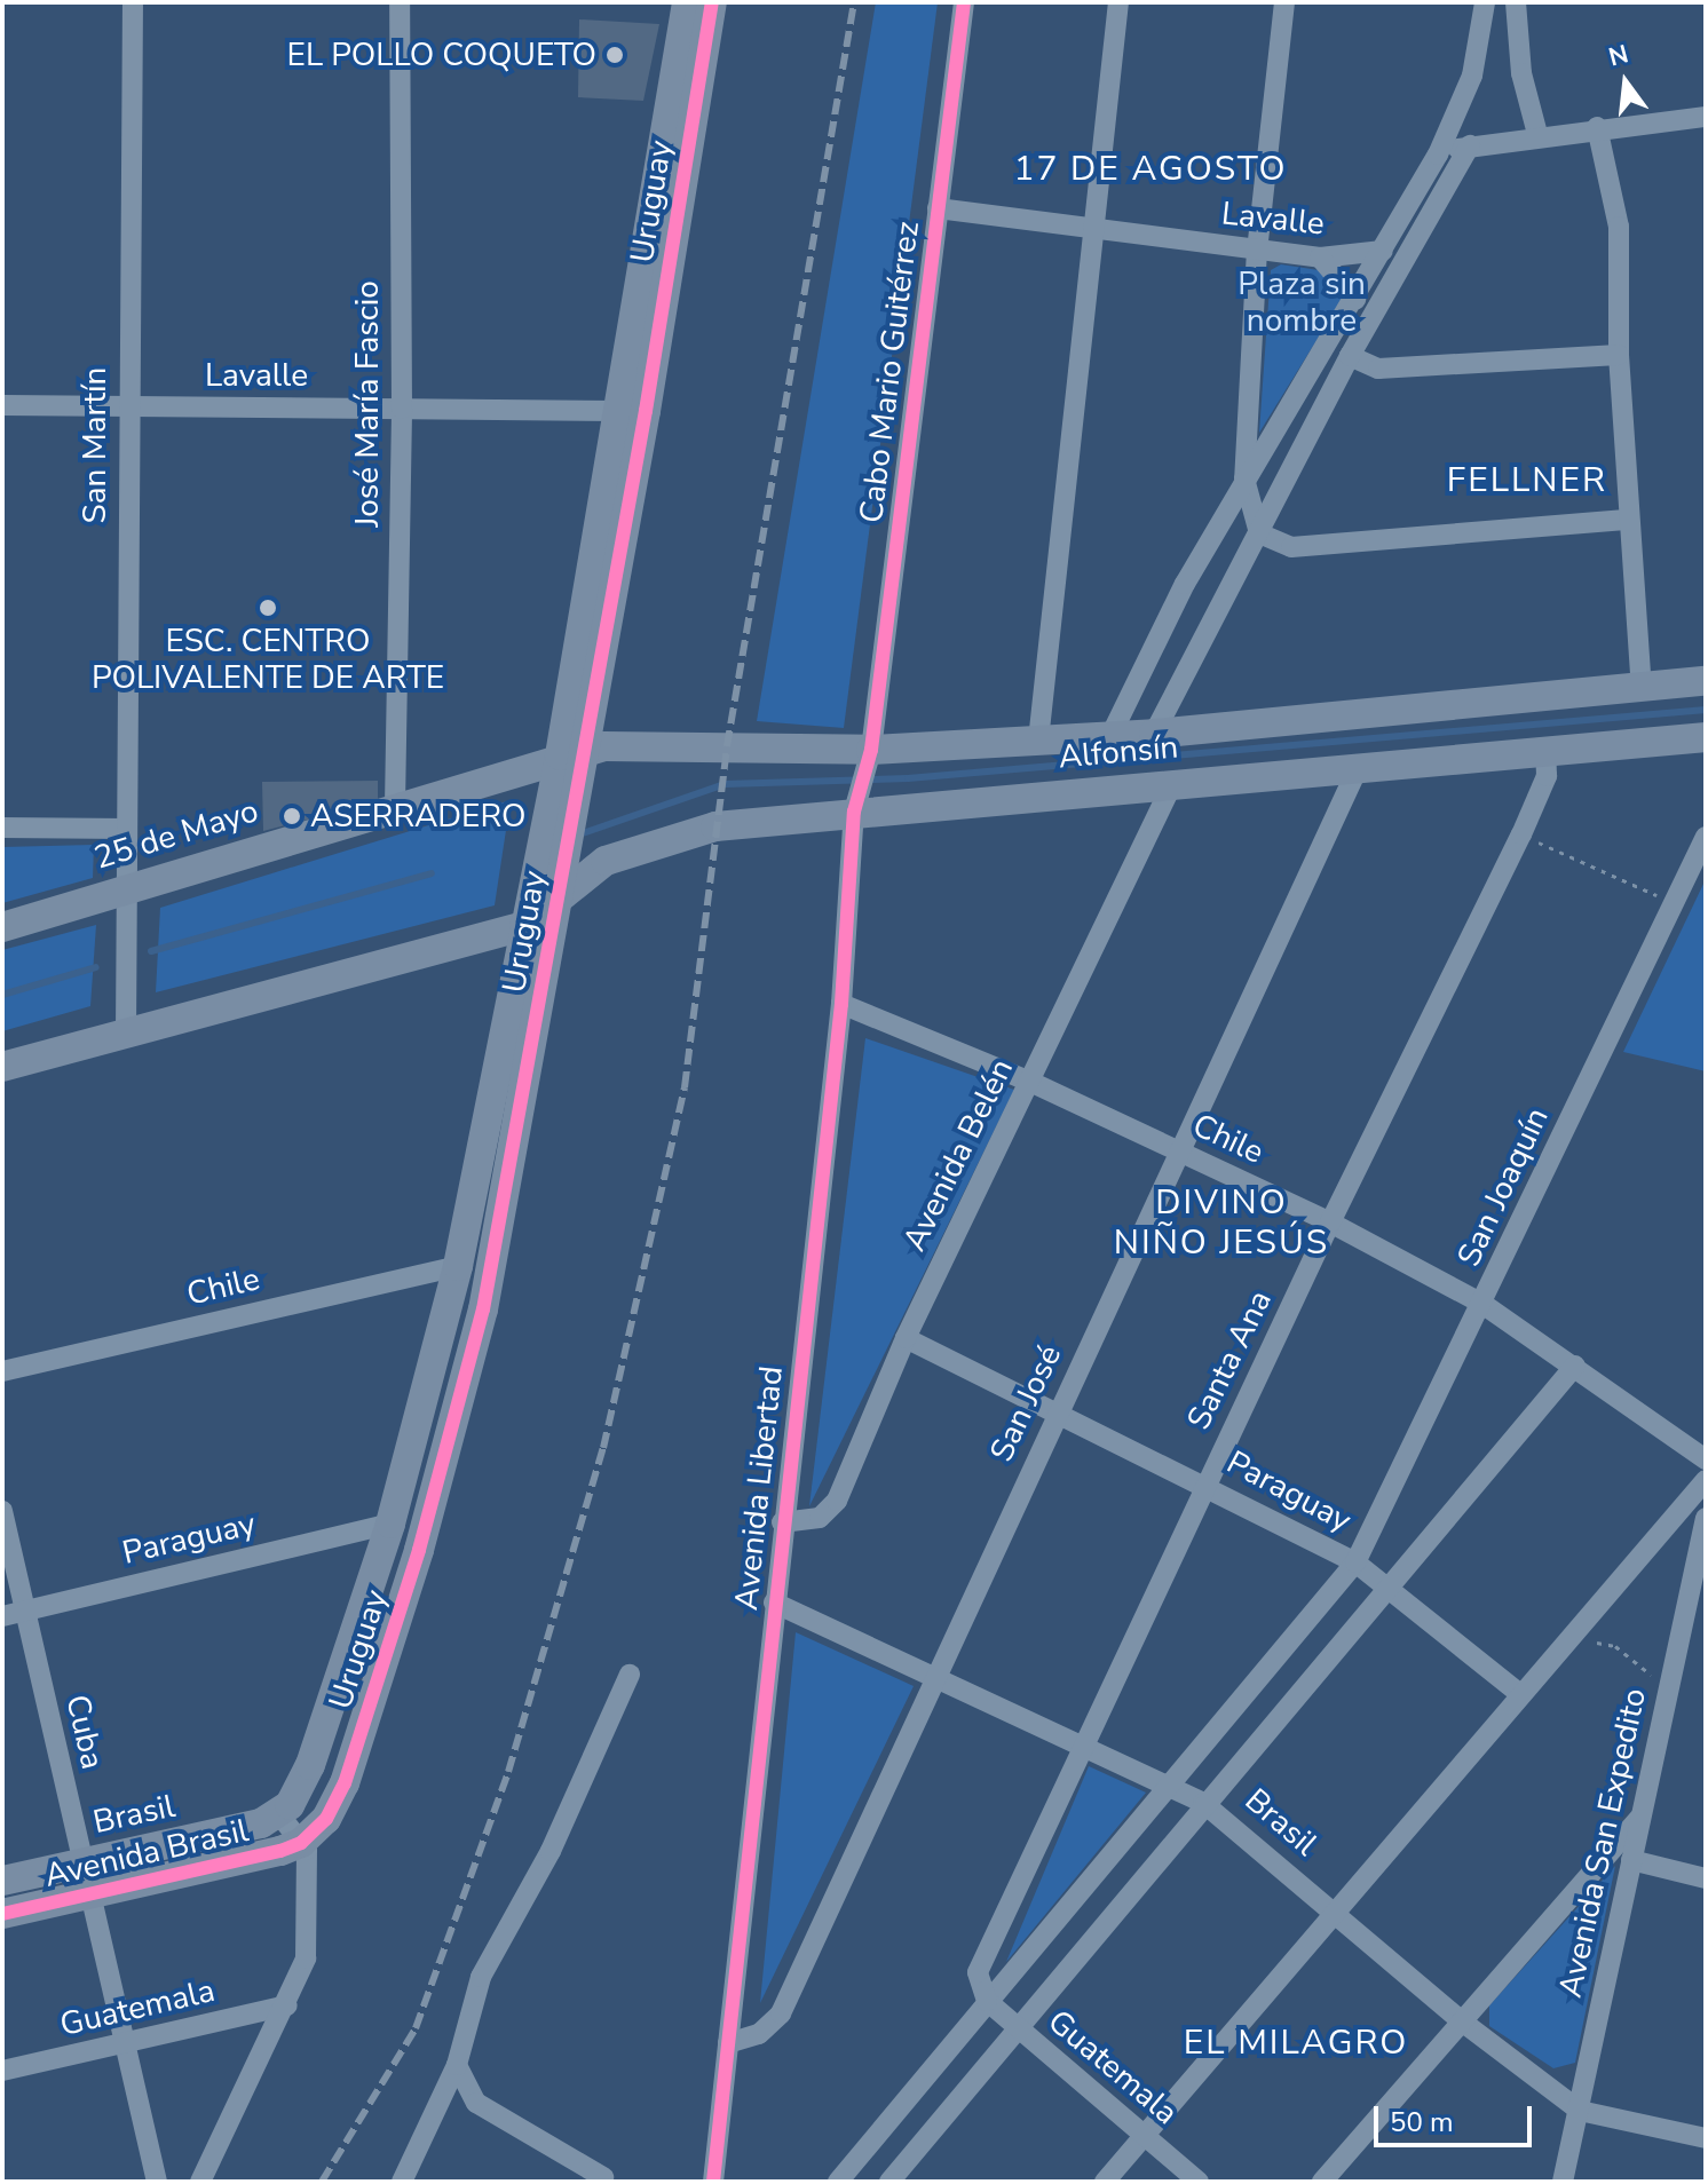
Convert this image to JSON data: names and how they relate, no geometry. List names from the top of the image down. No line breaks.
{"streets":{"street":["Uruguay","Lavalle","Cabo Mario Guitérrez","José María Fascio","San Martín","Alfonsín","25 de Mayo","Chile","Avenida Belén","San Joaquín","Santa Ana","San José","Avenida Libertad","Paraguay","Cuba","Brasil","Avenida San Expedito","Avenida Brasil","Guatemala"]},"crossings":[["Uruguay","Lavalle"],["Uruguay","Alfonsín"],["Uruguay","25 de Mayo"],["Uruguay","Chile"],["Uruguay","Paraguay"],["Uruguay","Brasil"],["Uruguay","Avenida Brasil"],["Lavalle","Cabo Mario Guitérrez"],["Lavalle","José María Fascio"],["Lavalle","San Martín"],["Cabo Mario Guitérrez","Alfonsín"],["Cabo Mario Guitérrez","Avenida Libertad"],["José María Fascio","25 de Mayo"],["San Martín","25 de Mayo"],["Alfonsín","25 de Mayo"],["Alfonsín","Avenida Belén"],["Alfonsín","Santa Ana"],["Alfonsín","San José"],["Alfonsín","Avenida Libertad"],["Chile","Avenida Belén"],["Chile","San Joaquín"],["Chile","Santa Ana"],["Chile","San José"],["Chile","Avenida Libertad"],["Avenida Belén","Avenida Libertad"],["Avenida Belén","Paraguay"],["San Joaquín","Santa Ana"],["San Joaquín","Paraguay"],["San Joaquín","Brasil"],["San Joaquín","Guatemala"],["Santa Ana","Paraguay"],["Santa Ana","Brasil"],["Santa Ana","Guatemala"],["San José","Avenida Libertad"],["San José","Paraguay"],["San José","Brasil"],["Avenida Libertad","Brasil"],["Paraguay","Cuba"],["Cuba","Brasil"],["Cuba","Avenida Brasil"],["Cuba","Guatemala"],["Brasil","Avenida San Expedito"]],"districts":["17 DE AGOSTO","FELLNER","DIVINO NIÑO JESÚS","EL MILAGRO"],"parks":["Plaza sin nombre"],"places":["EL POLLO COQUETO","ESC. CENTRO POLIVALENTE DE ARTE","ASERRADERO"],"scale_bar":"50 m","north":"top"}
